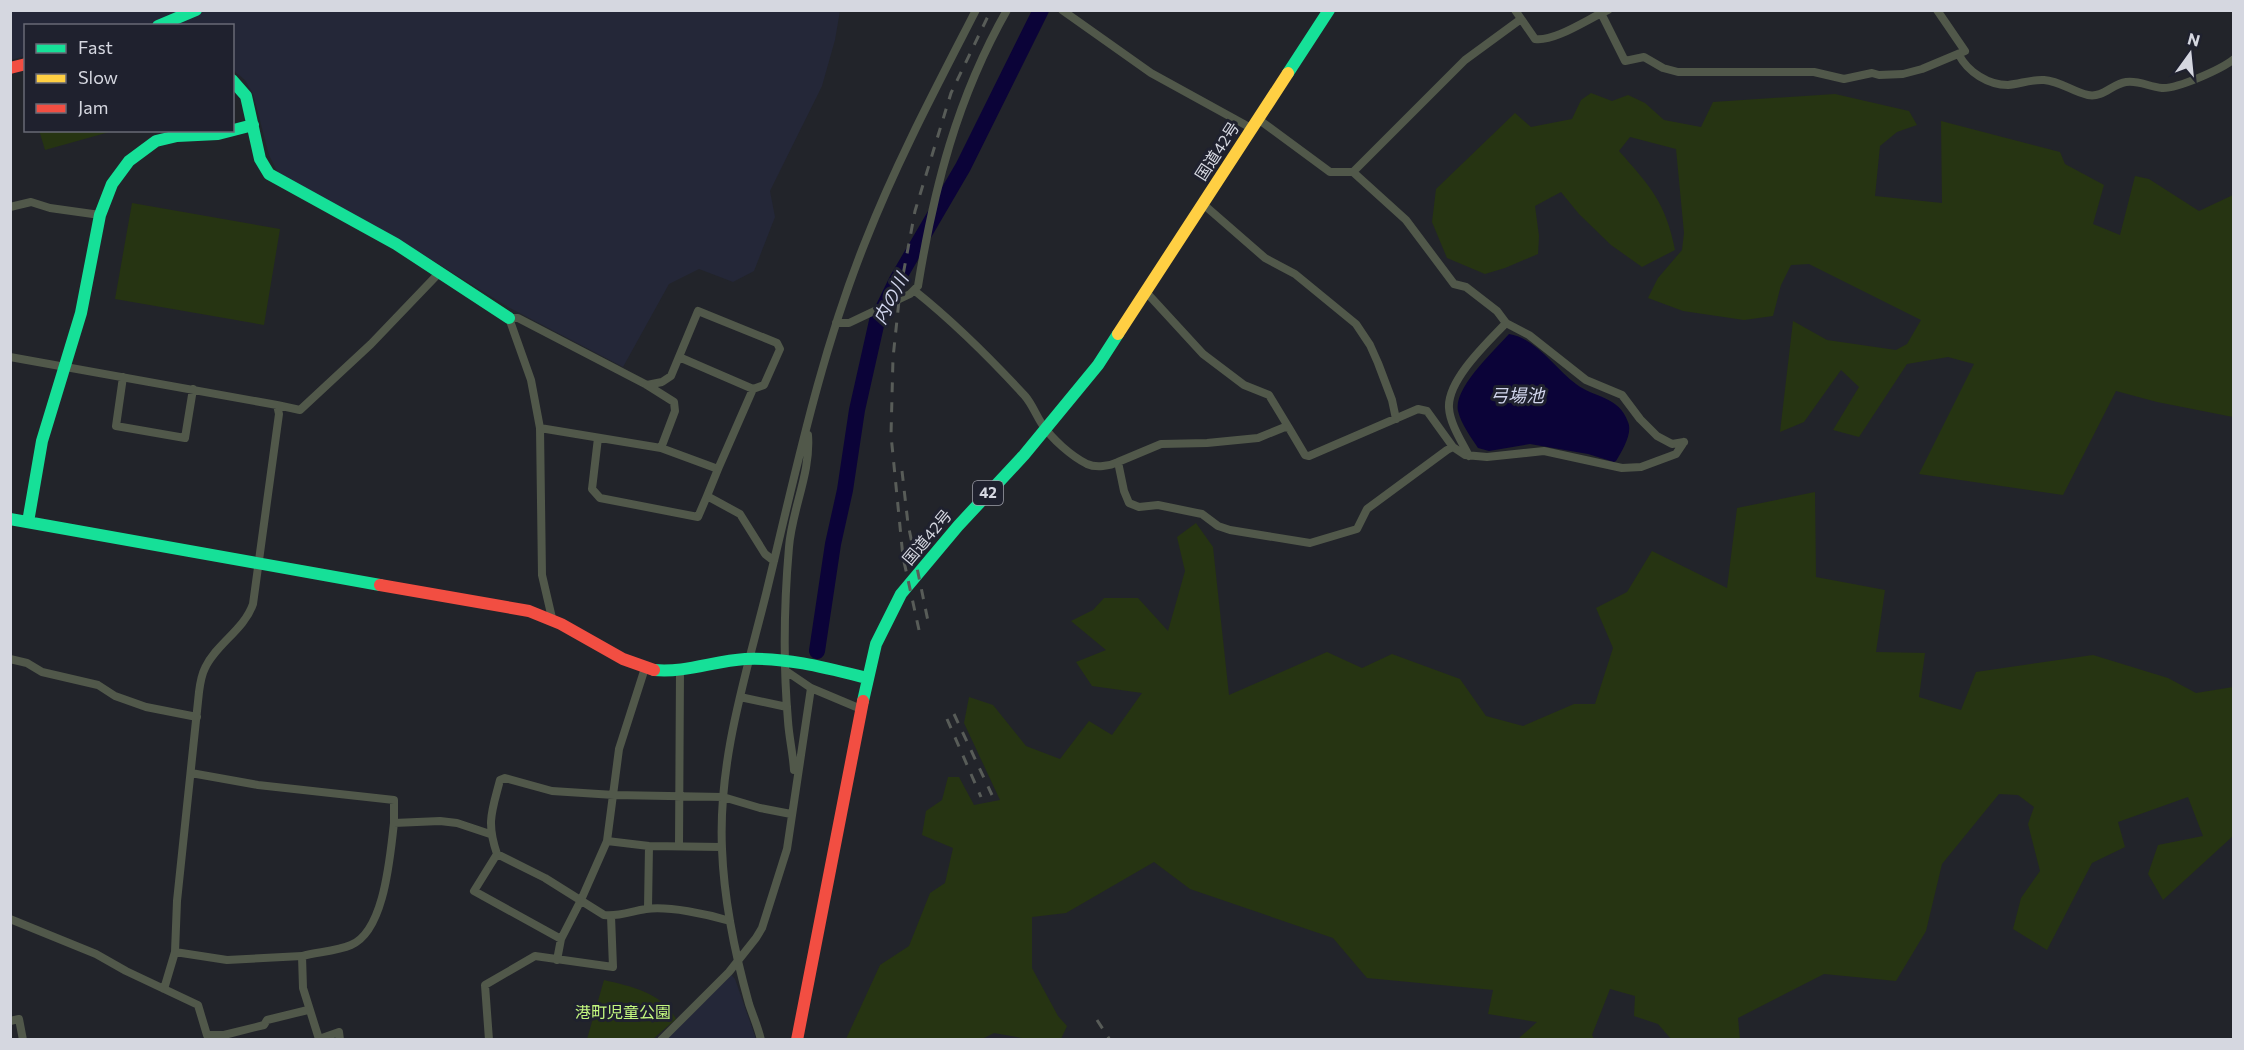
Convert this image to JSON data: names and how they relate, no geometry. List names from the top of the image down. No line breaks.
{"streets":{"main road":["国道42号","42"]},"water":["内の川","弓場池"],"parks":["港町児童公園"],"legend":["Fast","Slow","Jam"],"north":"top"}
